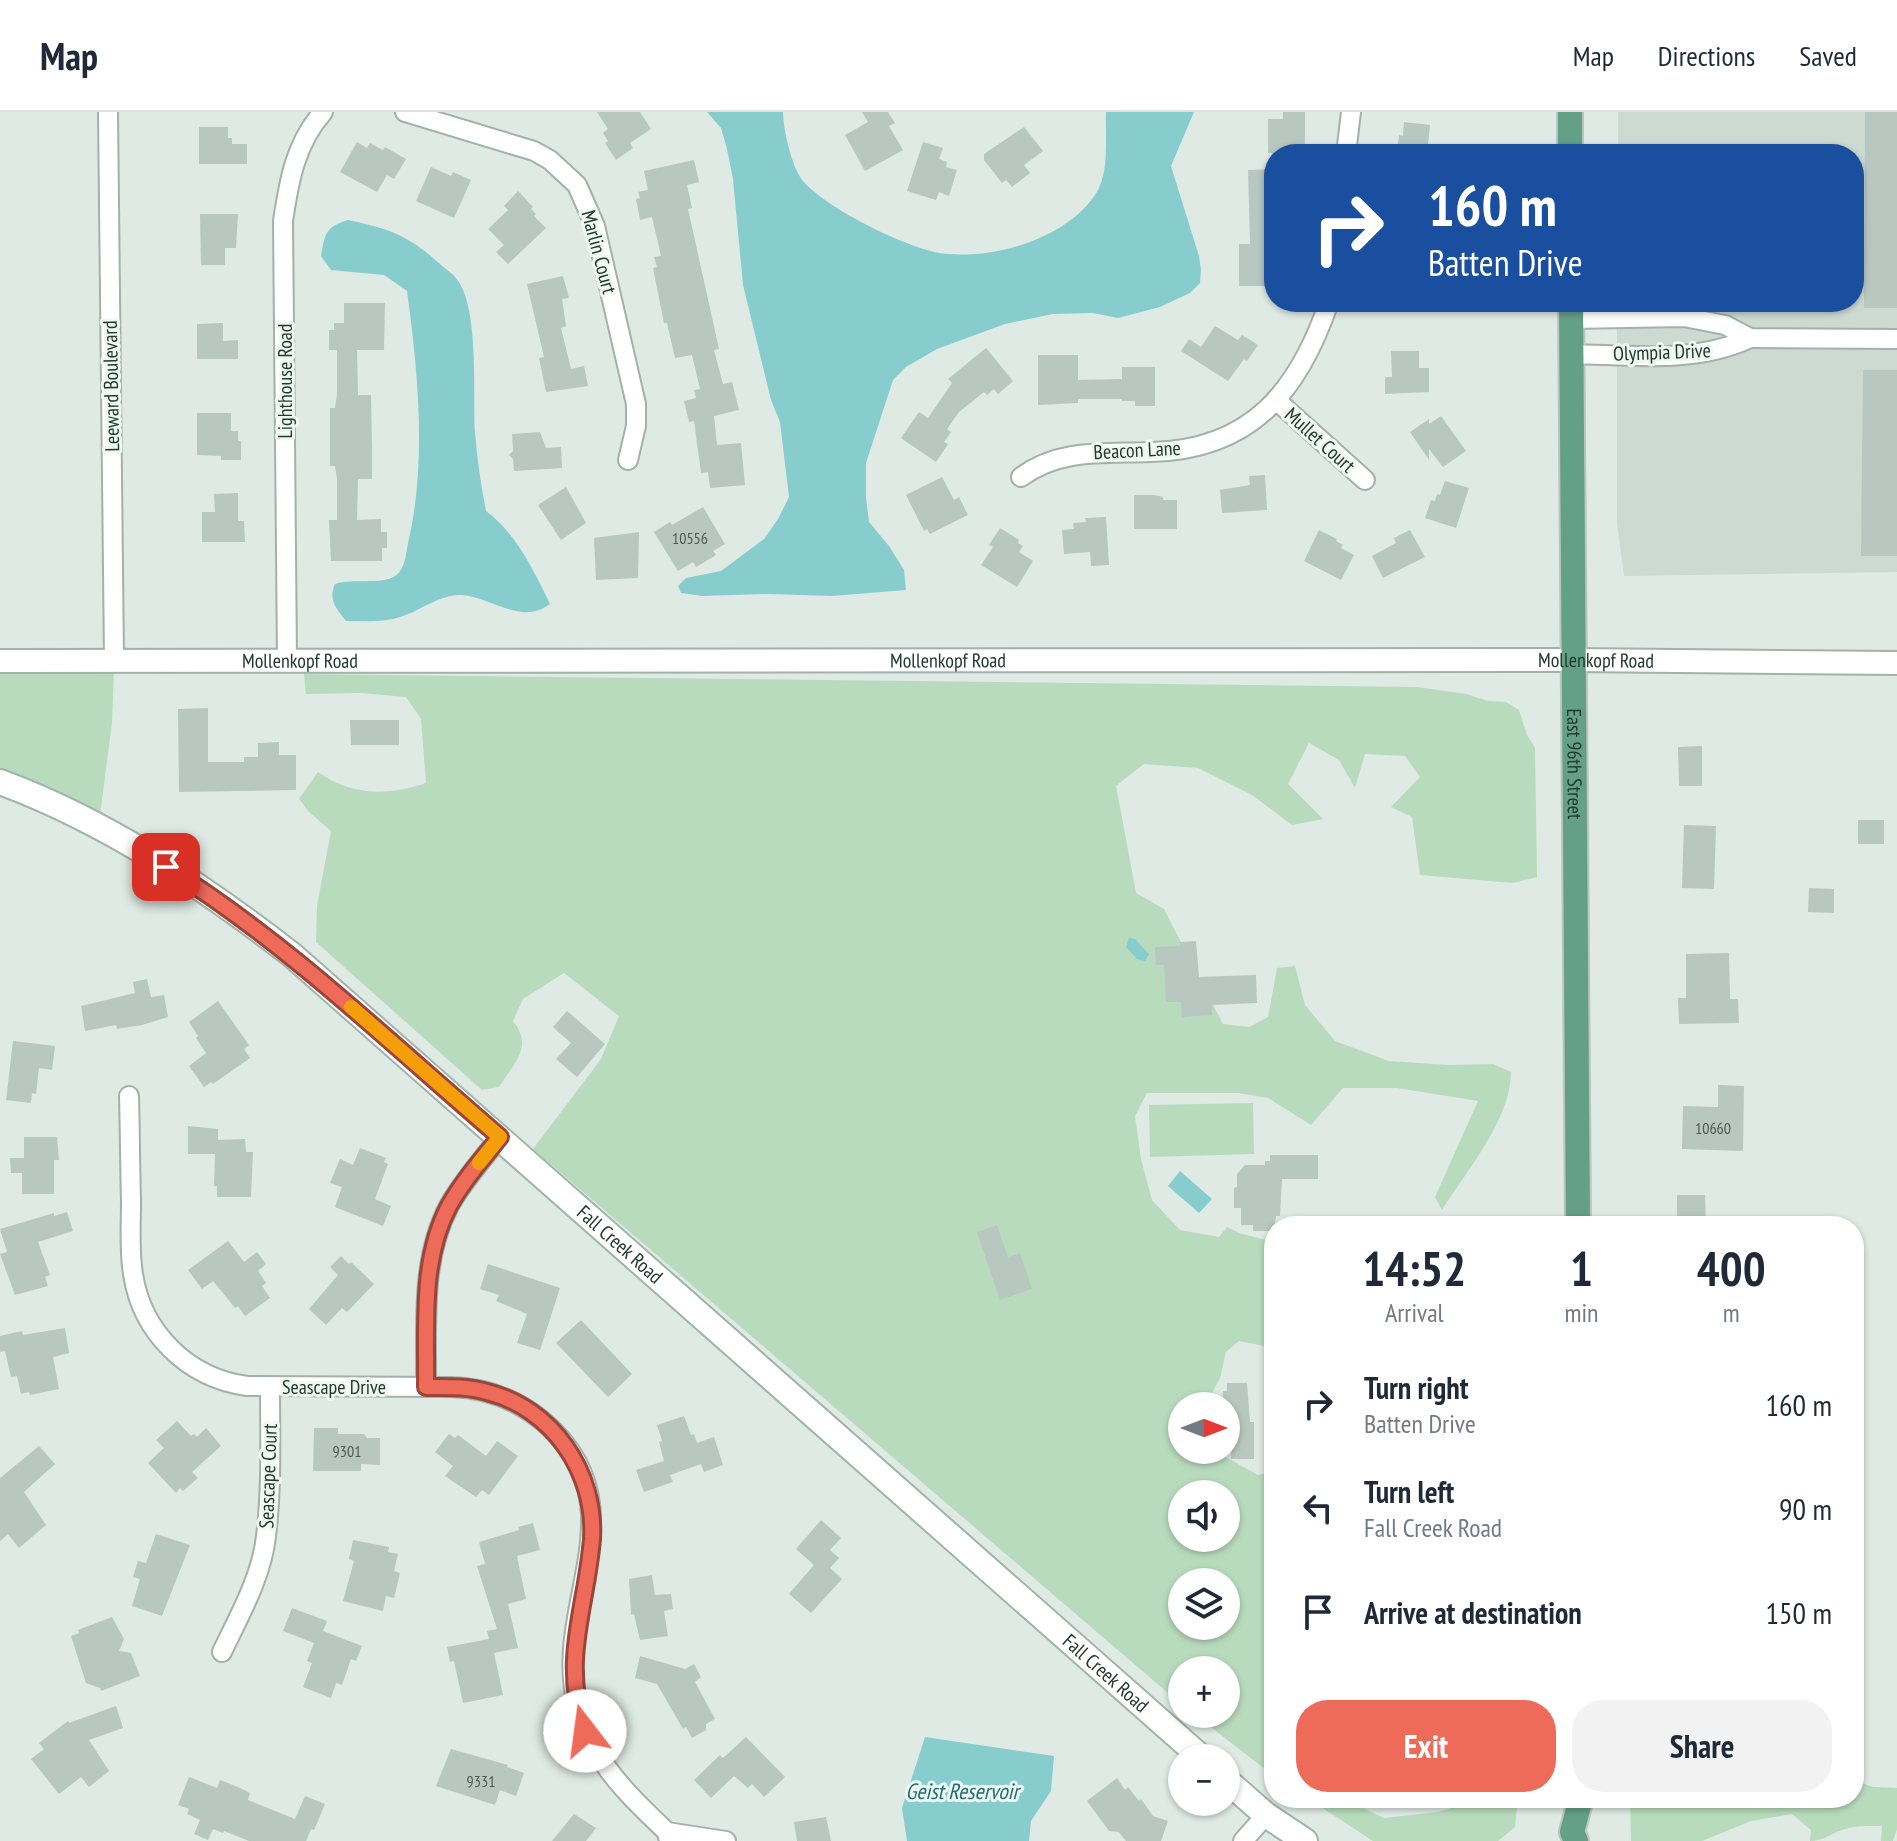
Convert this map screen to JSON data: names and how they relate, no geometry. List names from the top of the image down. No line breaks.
{"streets":{"main road":["East 96th Street","Fall Creek Road"],"street":["Marlin Court","Olympia Drive","Lighthouse Road","Leeward Boulevard","Mullet Court","Beacon Lane","Mollenkopf Road","Seascape Drive","Seascape Court"]},"crossings":[["Olympia Drive","East 96th Street"],["Lighthouse Road","Mollenkopf Road"],["Leeward Boulevard","Mollenkopf Road"],["Mullet Court","Beacon Lane"],["Mollenkopf Road","East 96th Street"],["Seascape Drive","Seascape Court"]],"water":["Geist Reservoir"],"house_numbers":["10556","10660","9301","9331"],"north":"right","page":{"header":"Map","nav":["Map","Directions","Saved"],"turn":["160 m","Batten Drive"],"eta":["14:52","Arrival","1","min","400","m"],"list":[{"name":"Turn right","note":"Batten Drive","value":"160 m"},{"name":"Turn left","note":"Fall Creek Road","value":"90 m"},{"name":"Arrive at destination","value":"150 m"}],"map_buttons":["+","−"],"buttons":["Exit","Share"]}}
